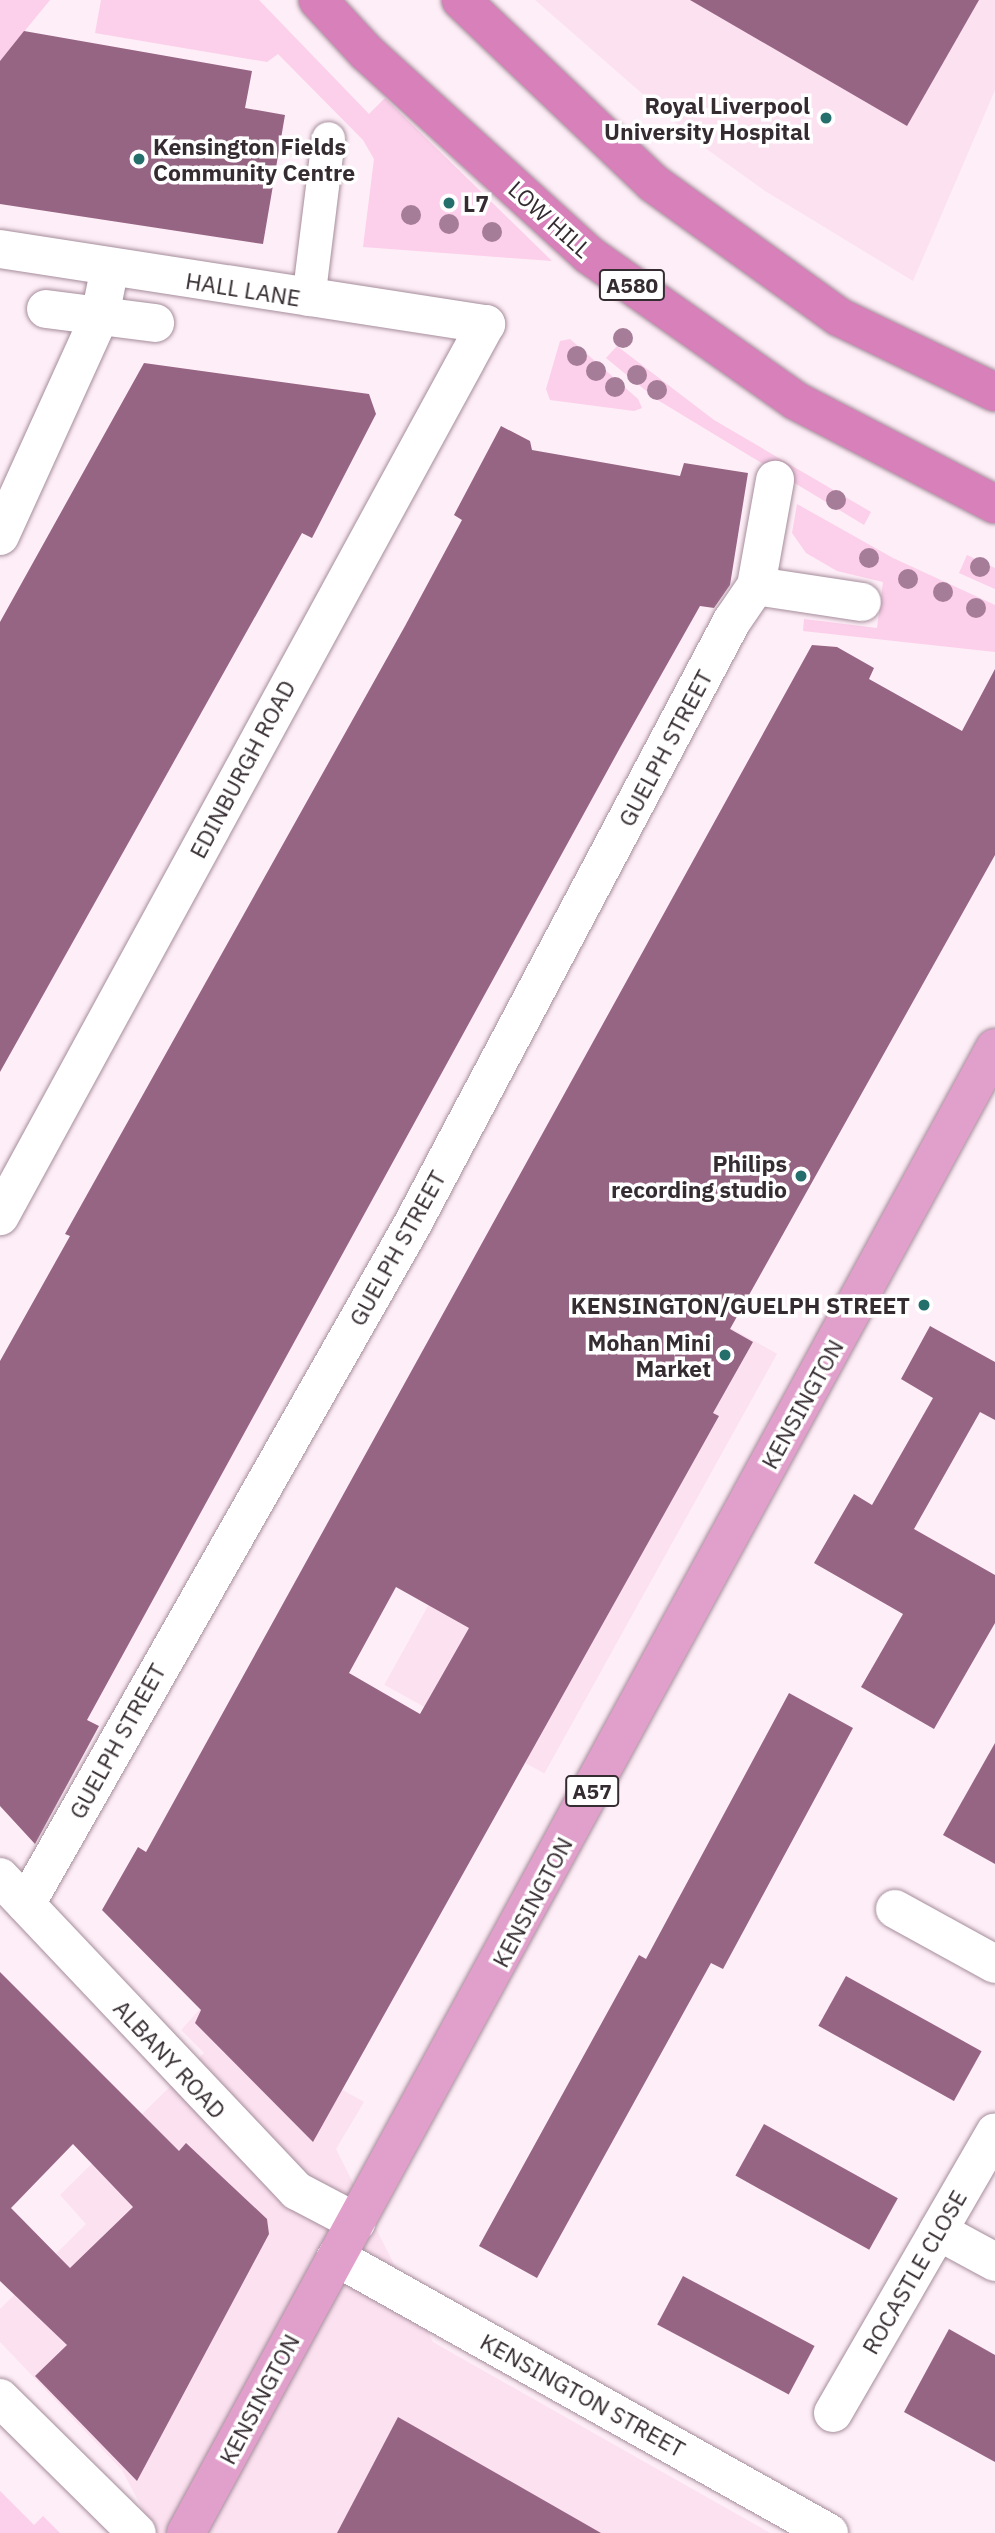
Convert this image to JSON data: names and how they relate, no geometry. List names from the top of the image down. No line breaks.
{"streets":{"highway":["LOW HILL","A580"],"main road":["KENSINGTON","A57"],"street":["HALL LANE","GUELPH STREET","EDINBURGH ROAD","ALBANY ROAD","ROCASTLE CLOSE","KENSINGTON STREET"]},"crossings":[["HALL LANE","EDINBURGH ROAD"],["GUELPH STREET","ALBANY ROAD"],["KENSINGTON","ALBANY ROAD"],["KENSINGTON","KENSINGTON STREET"]],"places":["Royal Liverpool University Hospital","Kensington Fields Community Centre","L7","Philips recording studio","KENSINGTON/GUELPH STREET","Mohan Mini Market"]}
